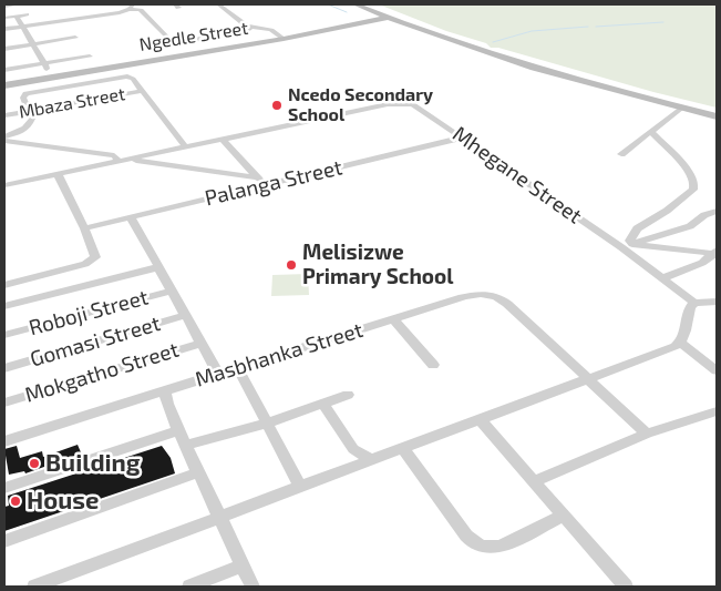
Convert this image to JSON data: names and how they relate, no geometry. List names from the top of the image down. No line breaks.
{"streets":{"main road":["Ngedle Street"],"street":["Mbaza Street","Mhegane Street","Palanga Street","Roboji Street","Gomasi Street","Masbhanka Street","Mokgatho Street"]},"crossings":[["Mhegane Street","Palanga Street"]],"places":["Ncedo Secondary School","Melisizwe Primary School","Building","House"]}
